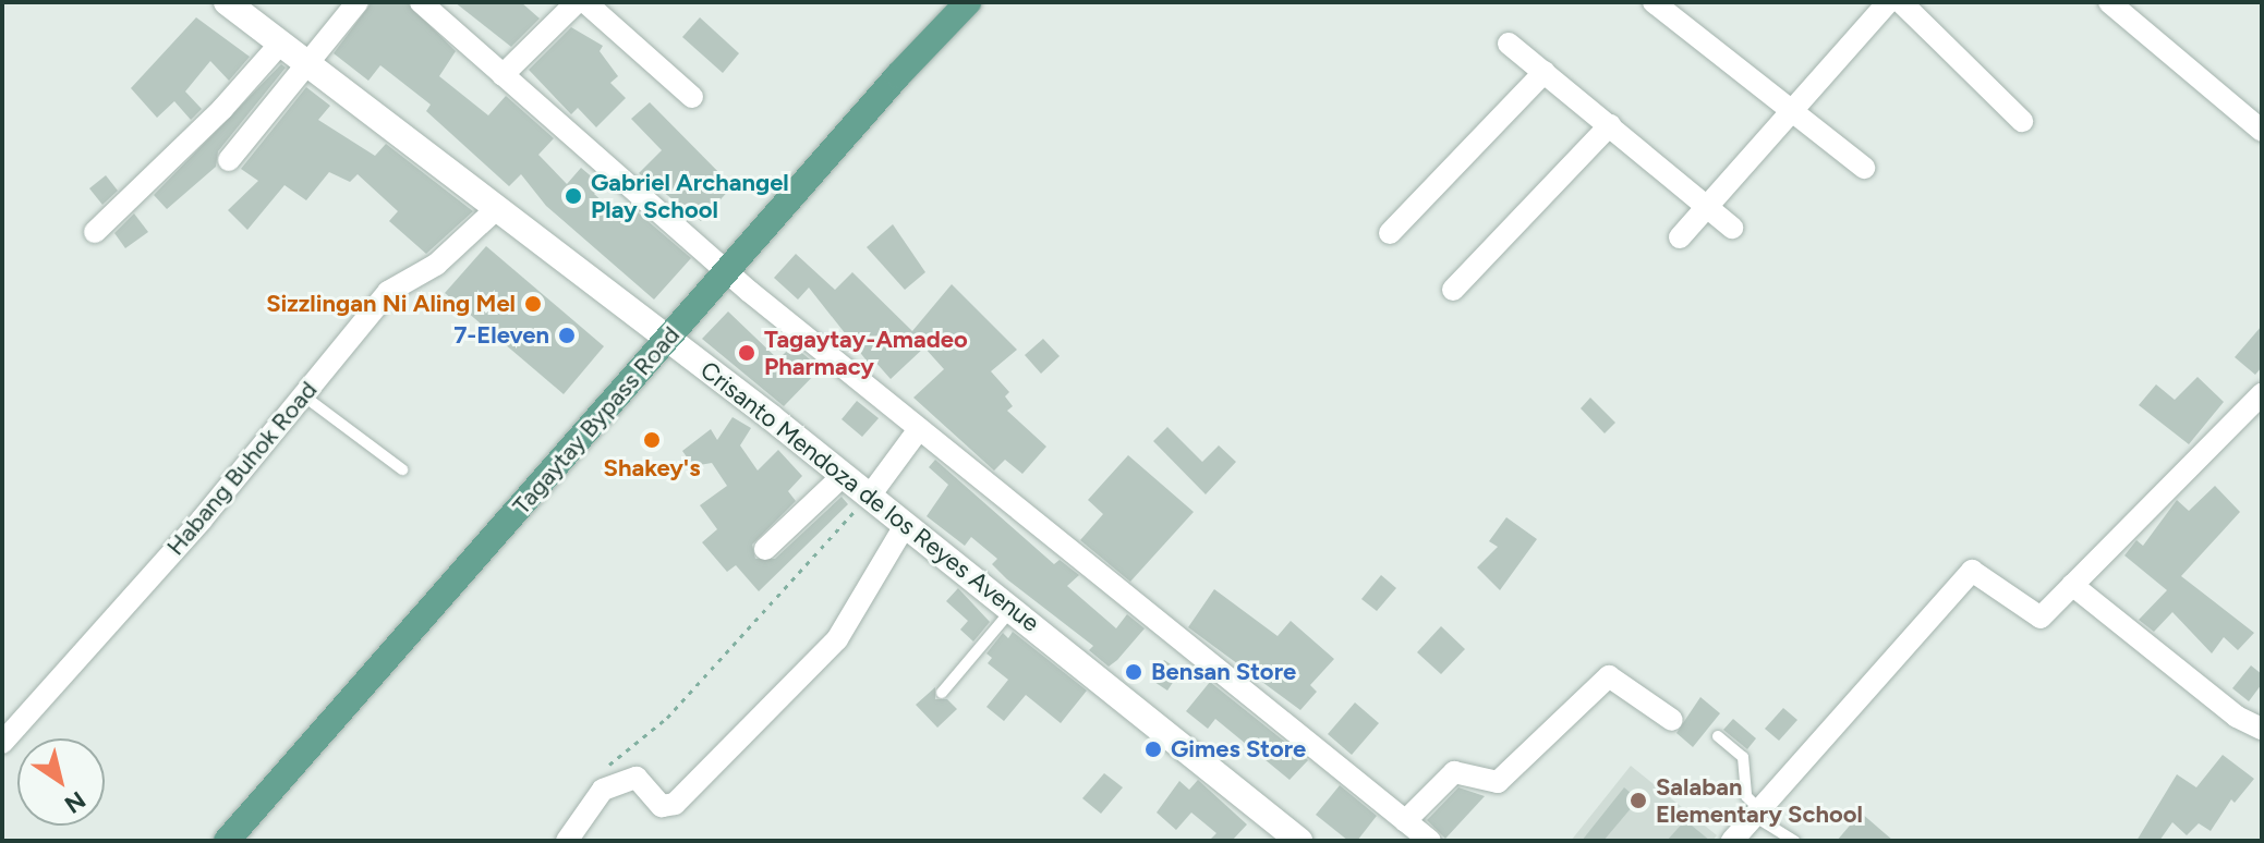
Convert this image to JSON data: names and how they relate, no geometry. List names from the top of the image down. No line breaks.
{"streets":{"main road":["Tagaytay Bypass Road","Crisanto Mendoza de los Reyes Avenue"],"street":["Habang Buhok Road"]},"crossings":[["Tagaytay Bypass Road","Crisanto Mendoza de los Reyes Avenue"],["Habang Buhok Road","Crisanto Mendoza de los Reyes Avenue"]],"places":["Gabriel Archangel Play School","Sizzlingan Ni Aling Mel","7-Eleven","Tagaytay-Amadeo Pharmacy","Shakey's","Bensan Store","Gimes Store","Salaban Elementary School"],"north":"bottom right"}
